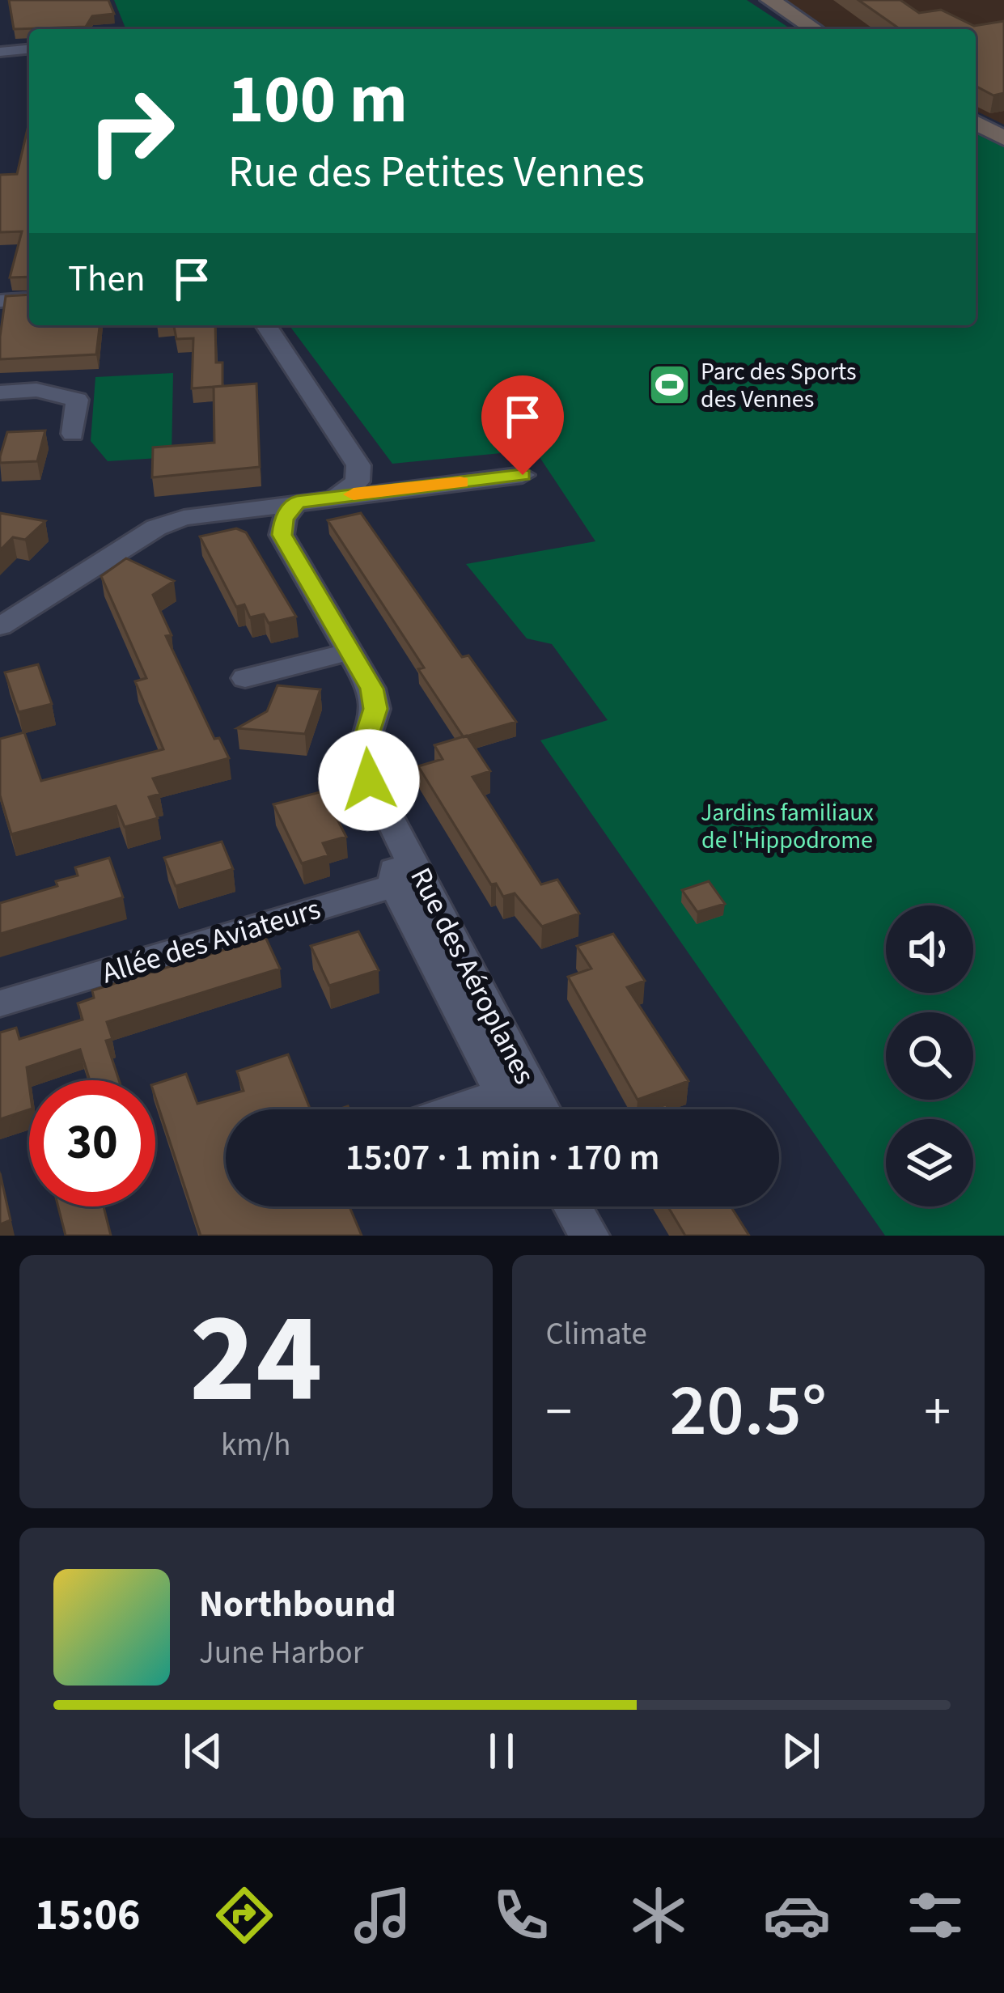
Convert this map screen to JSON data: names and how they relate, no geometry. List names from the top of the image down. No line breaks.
{"streets":{"street":["Allée des Aviateurs","Rue des Aéroplanes"]},"crossings":[["Allée des Aviateurs","Rue des Aéroplanes"]],"parks":["Jardins familiaux de l'Hippodrome"],"places":{"sports":["Parc des Sports des Vennes"]},"page":{"turn":["100 m","Rue des Petites Vennes"],"then":"Then","limit":"30","trip":"15:07 · 1 min · 170 m","tile":[["24","km/h"],"Climate"],"heat":["−","20.5°","+"],"song":["Northbound","June Harbor"],"tabs":"15:06"}}
